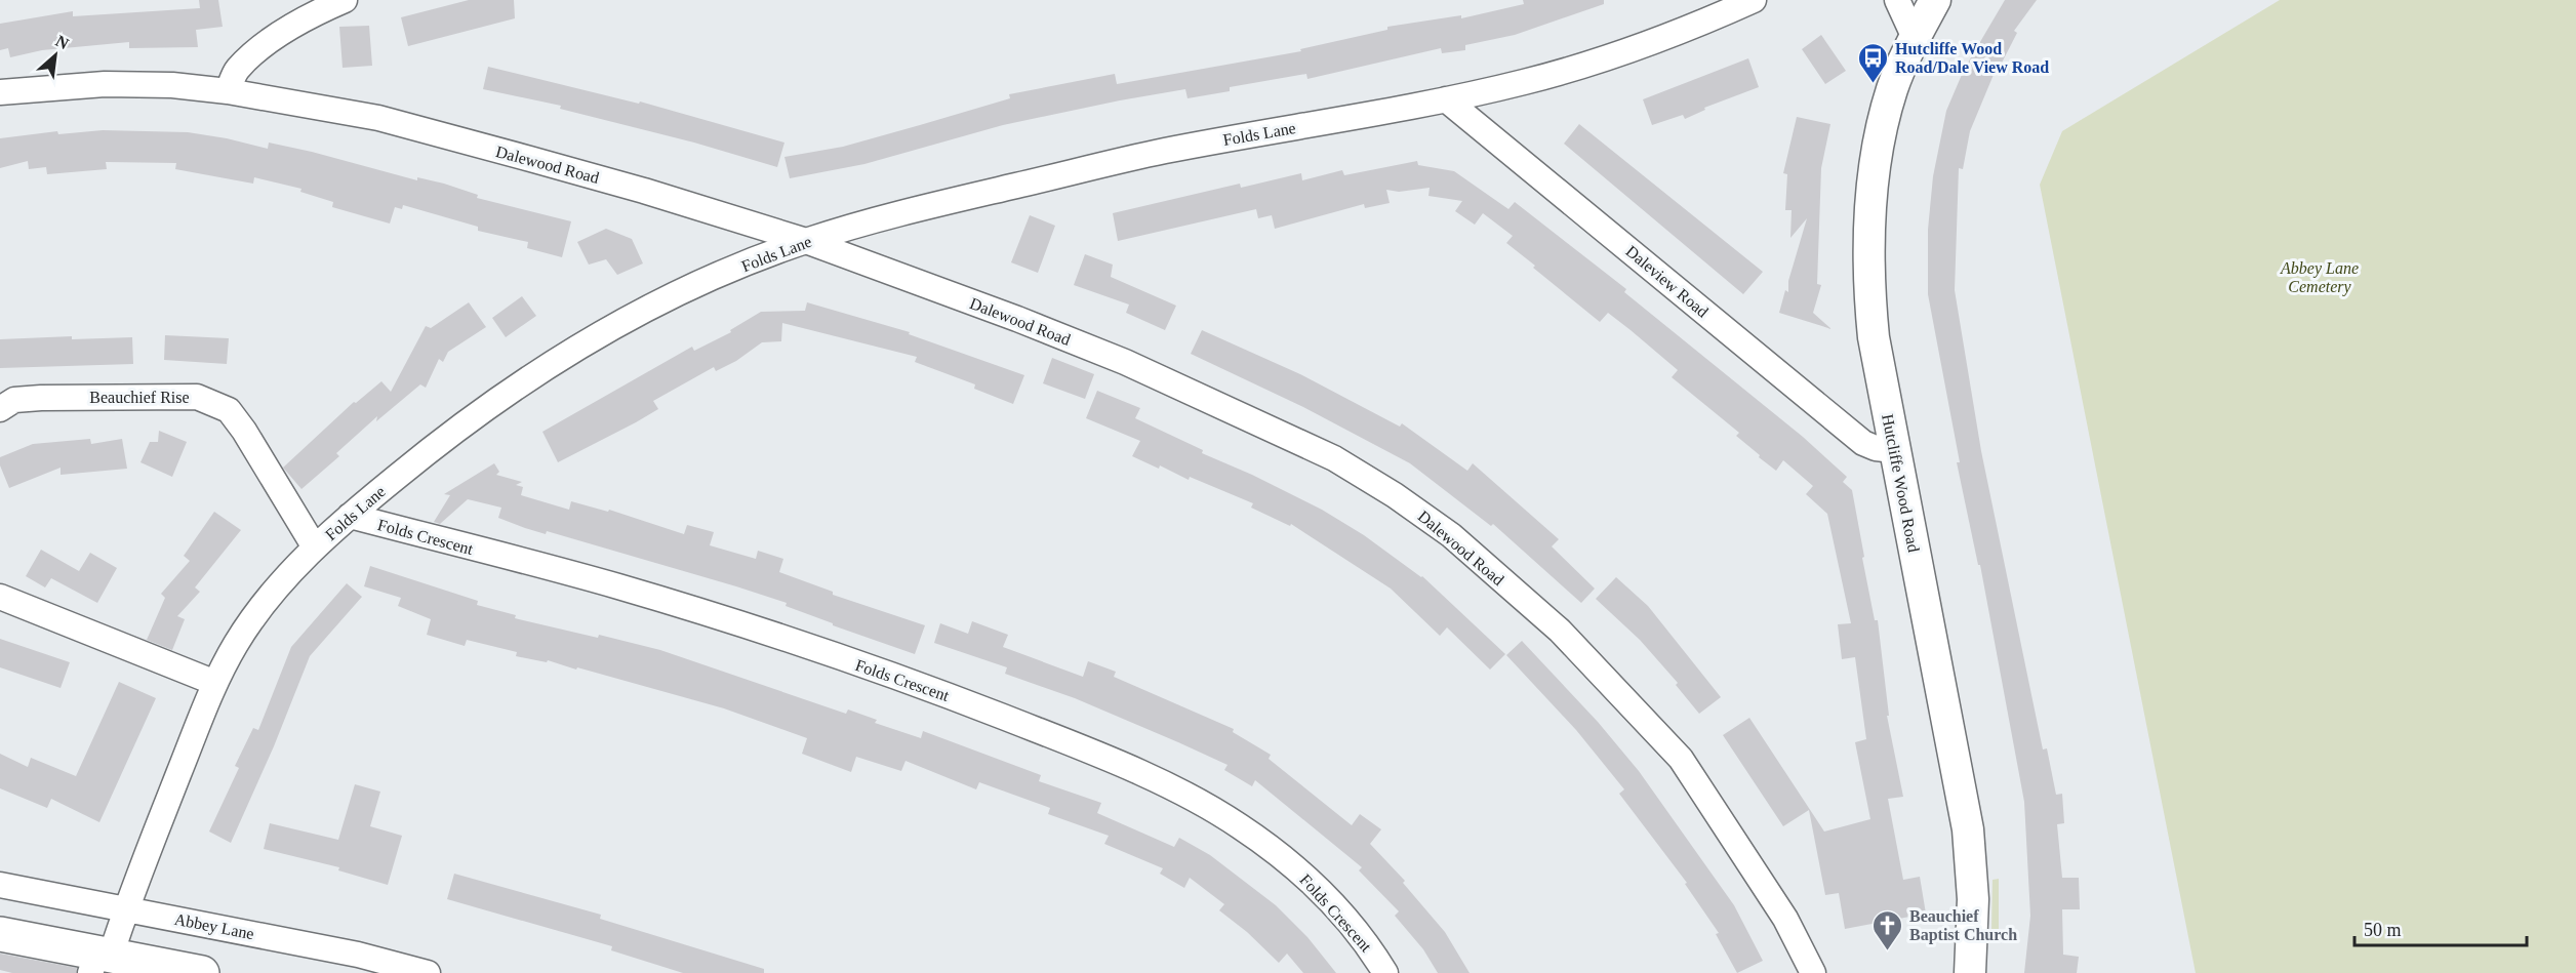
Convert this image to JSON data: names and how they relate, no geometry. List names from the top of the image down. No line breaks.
{"streets":{"street":["Folds Lane","Dalewood Road","Daleview Road","Beauchief Rise","Hutcliffe Wood Road","Folds Crescent","Abbey Lane"]},"crossings":[["Folds Lane","Dalewood Road"],["Folds Lane","Daleview Road"],["Folds Lane","Beauchief Rise"],["Folds Lane","Folds Crescent"],["Folds Lane","Abbey Lane"],["Daleview Road","Hutcliffe Wood Road"]],"parks":["Abbey Lane Cemetery"],"places":{"bus stop":["Hutcliffe Wood Road/Dale View Road"],"church":["Beauchief Baptist Church"]},"scale_bar":"50 m","north":"top right"}
